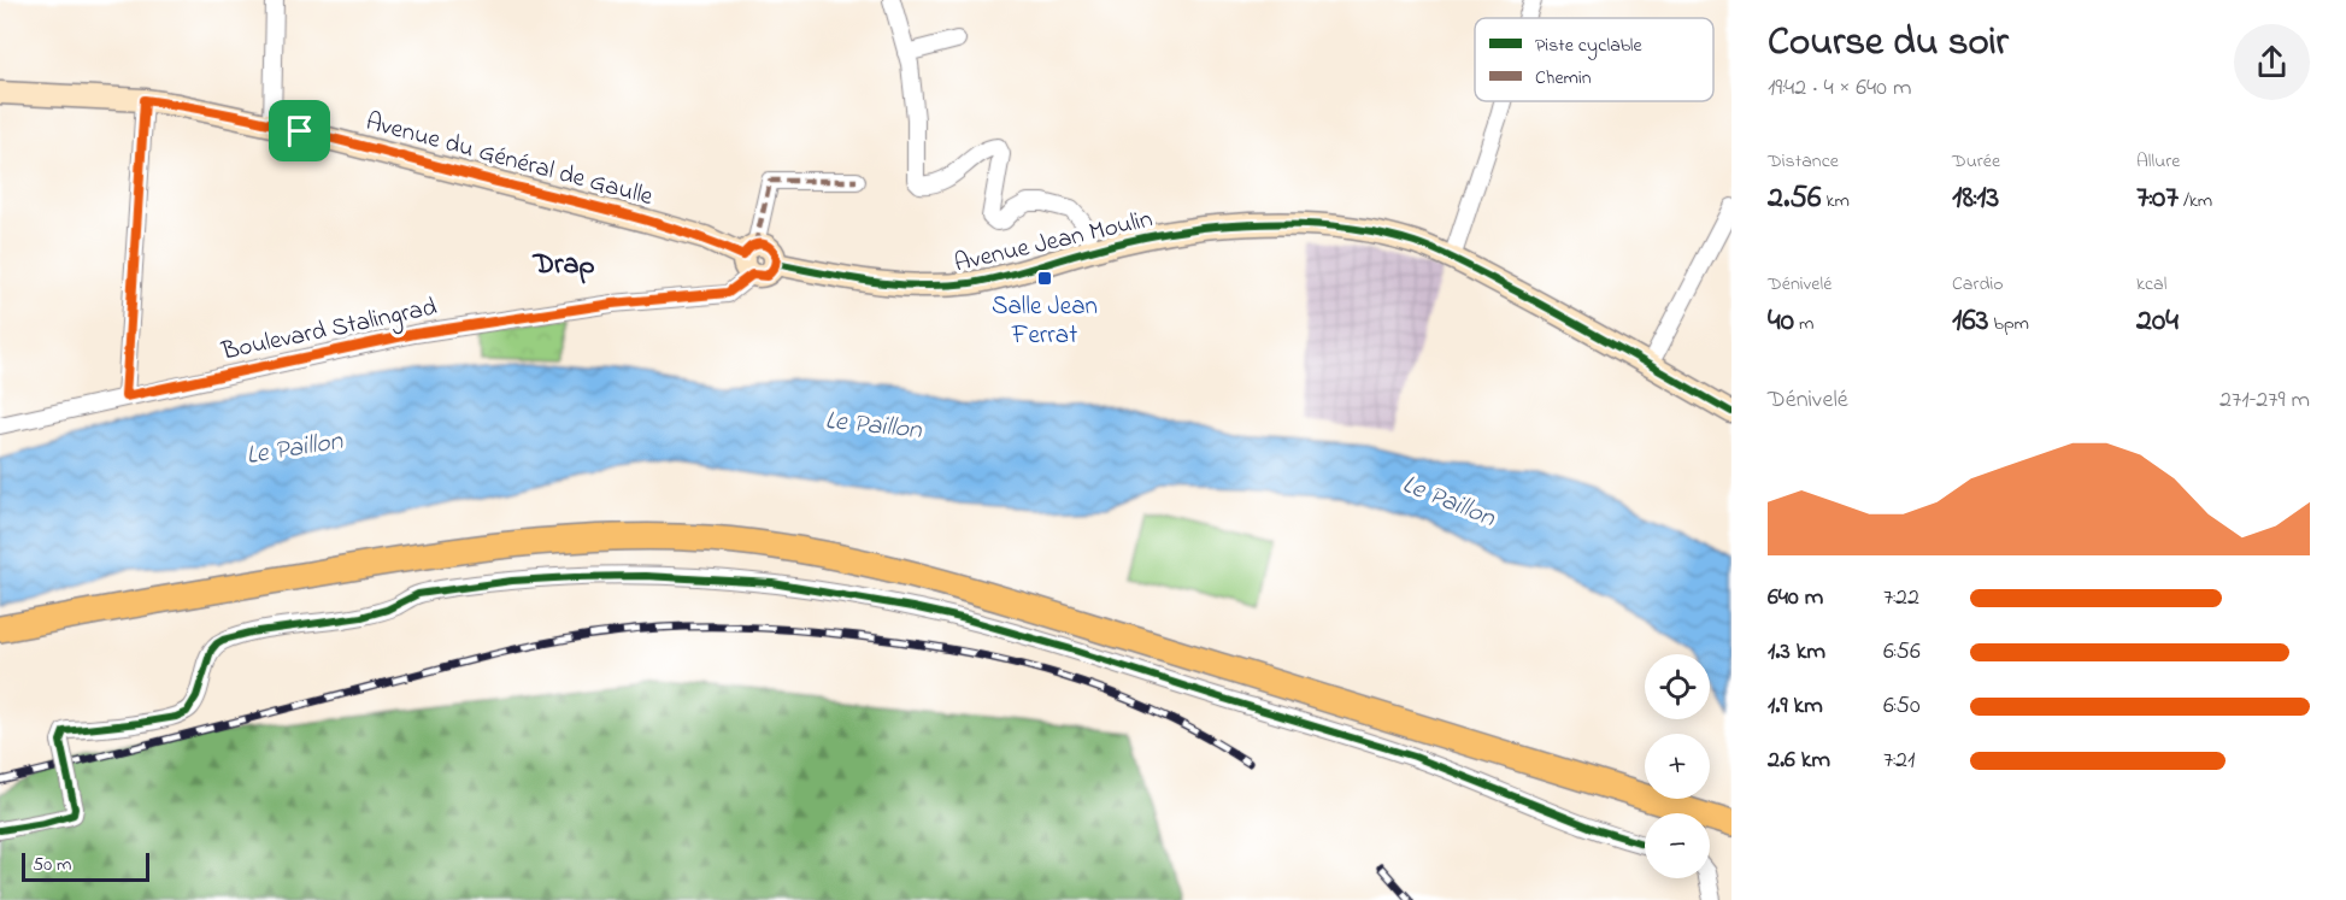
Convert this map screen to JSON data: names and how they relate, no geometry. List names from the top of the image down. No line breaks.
{"streets":{"street":["Avenue du Général de Gaulle","Avenue Jean Moulin","Boulevard Stalingrad"]},"crossings":[["Avenue du Général de Gaulle","Avenue Jean Moulin"],["Avenue du Général de Gaulle","Boulevard Stalingrad"],["Avenue Jean Moulin","Boulevard Stalingrad"]],"districts":["Drap"],"water":["Le Paillon"],"places":{"transit":["Salle Jean Ferrat"]},"legend":["Piste cyclable","Chemin"],"scale_bar":"50 m","page":{"heading":["Course du soir","19:42 · 4 × 640 m"],"stats":[["Distance","2.56 km"],["Durée","18:13"],["Allure","7:07 /km"],["Dénivelé","40 m"],["Cardio","163 bpm"],["kcal","204"]],"chart":["Dénivelé","271–279 m"],"list":[{"name":"640 m","note":"7:22"},{"name":"1.3 km","note":"6:56"},{"name":"1.9 km","note":"6:50"},{"name":"2.6 km","note":"7:21"}],"map_buttons":["+","−"],"scale":"50 m"}}
